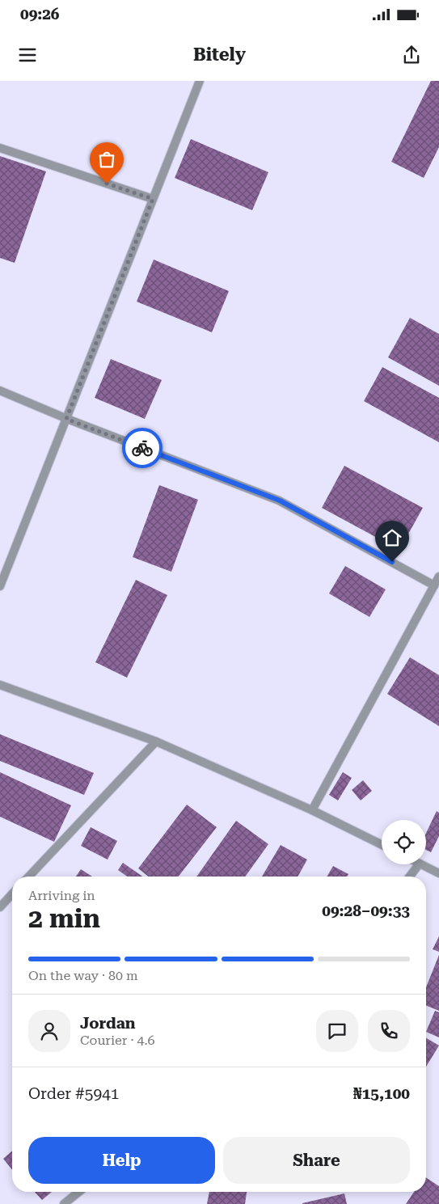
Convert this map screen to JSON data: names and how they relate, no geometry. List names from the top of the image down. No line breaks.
{"page":{"status":"09:26","header":"Bitely","heading":["2 min","Arriving in","09:28–09:33"],"panel":["Jordan","Courier · 4.6","Order #5941","₦15,100"],"bar":"On the way · 80 m","buttons":["Help","Share"]}}
